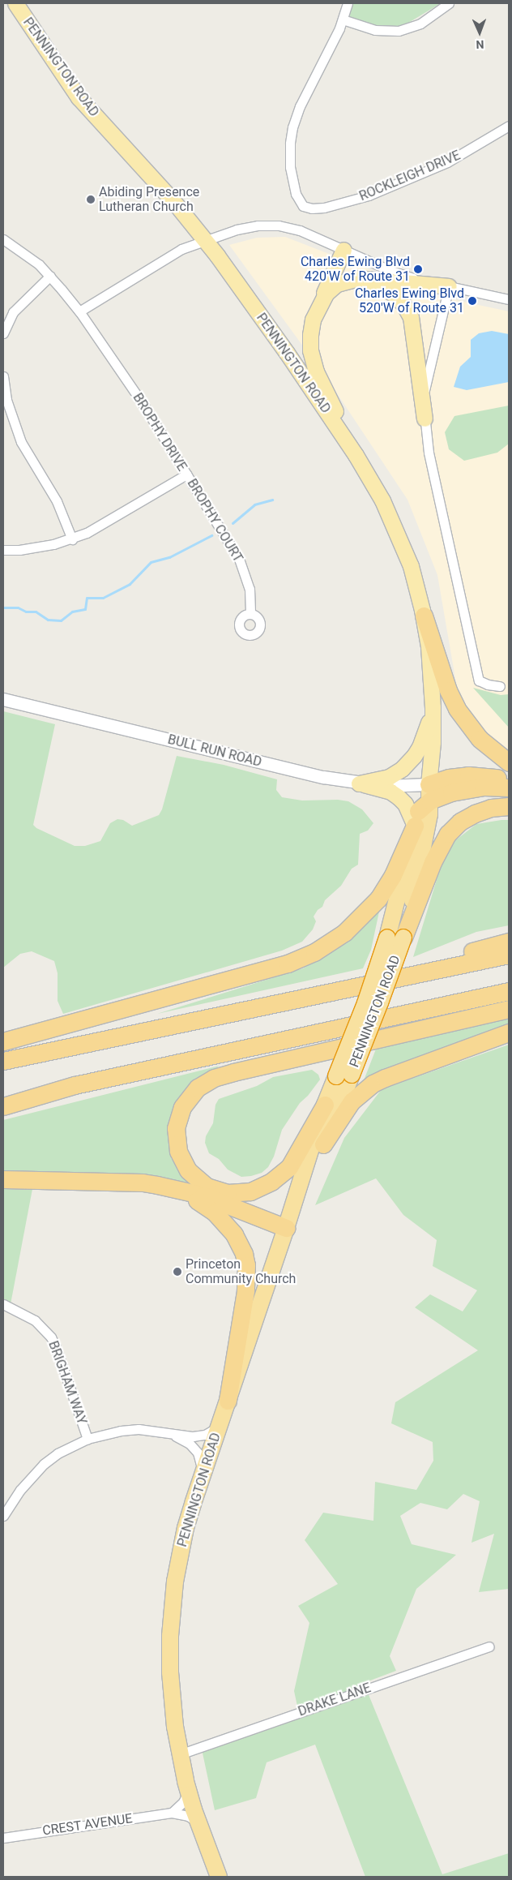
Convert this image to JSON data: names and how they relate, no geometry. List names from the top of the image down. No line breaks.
{"streets":{"highway":["PENNINGTON ROAD"],"street":["ROCKLEIGH DRIVE","BROPHY DRIVE","BROPHY COURT","BULL RUN ROAD","BRIGHAM WAY","DRAKE LANE","CREST AVENUE"]},"crossings":[["PENNINGTON ROAD","BULL RUN ROAD"],["PENNINGTON ROAD","DRAKE LANE"],["PENNINGTON ROAD","CREST AVENUE"],["BROPHY DRIVE","BROPHY COURT"]],"places":["Abiding Presence Lutheran Church","Charles Ewing Blvd 420'W of Route 31","Charles Ewing Blvd 520'W of Route 31","Princeton Community Church"],"north":"bottom"}
